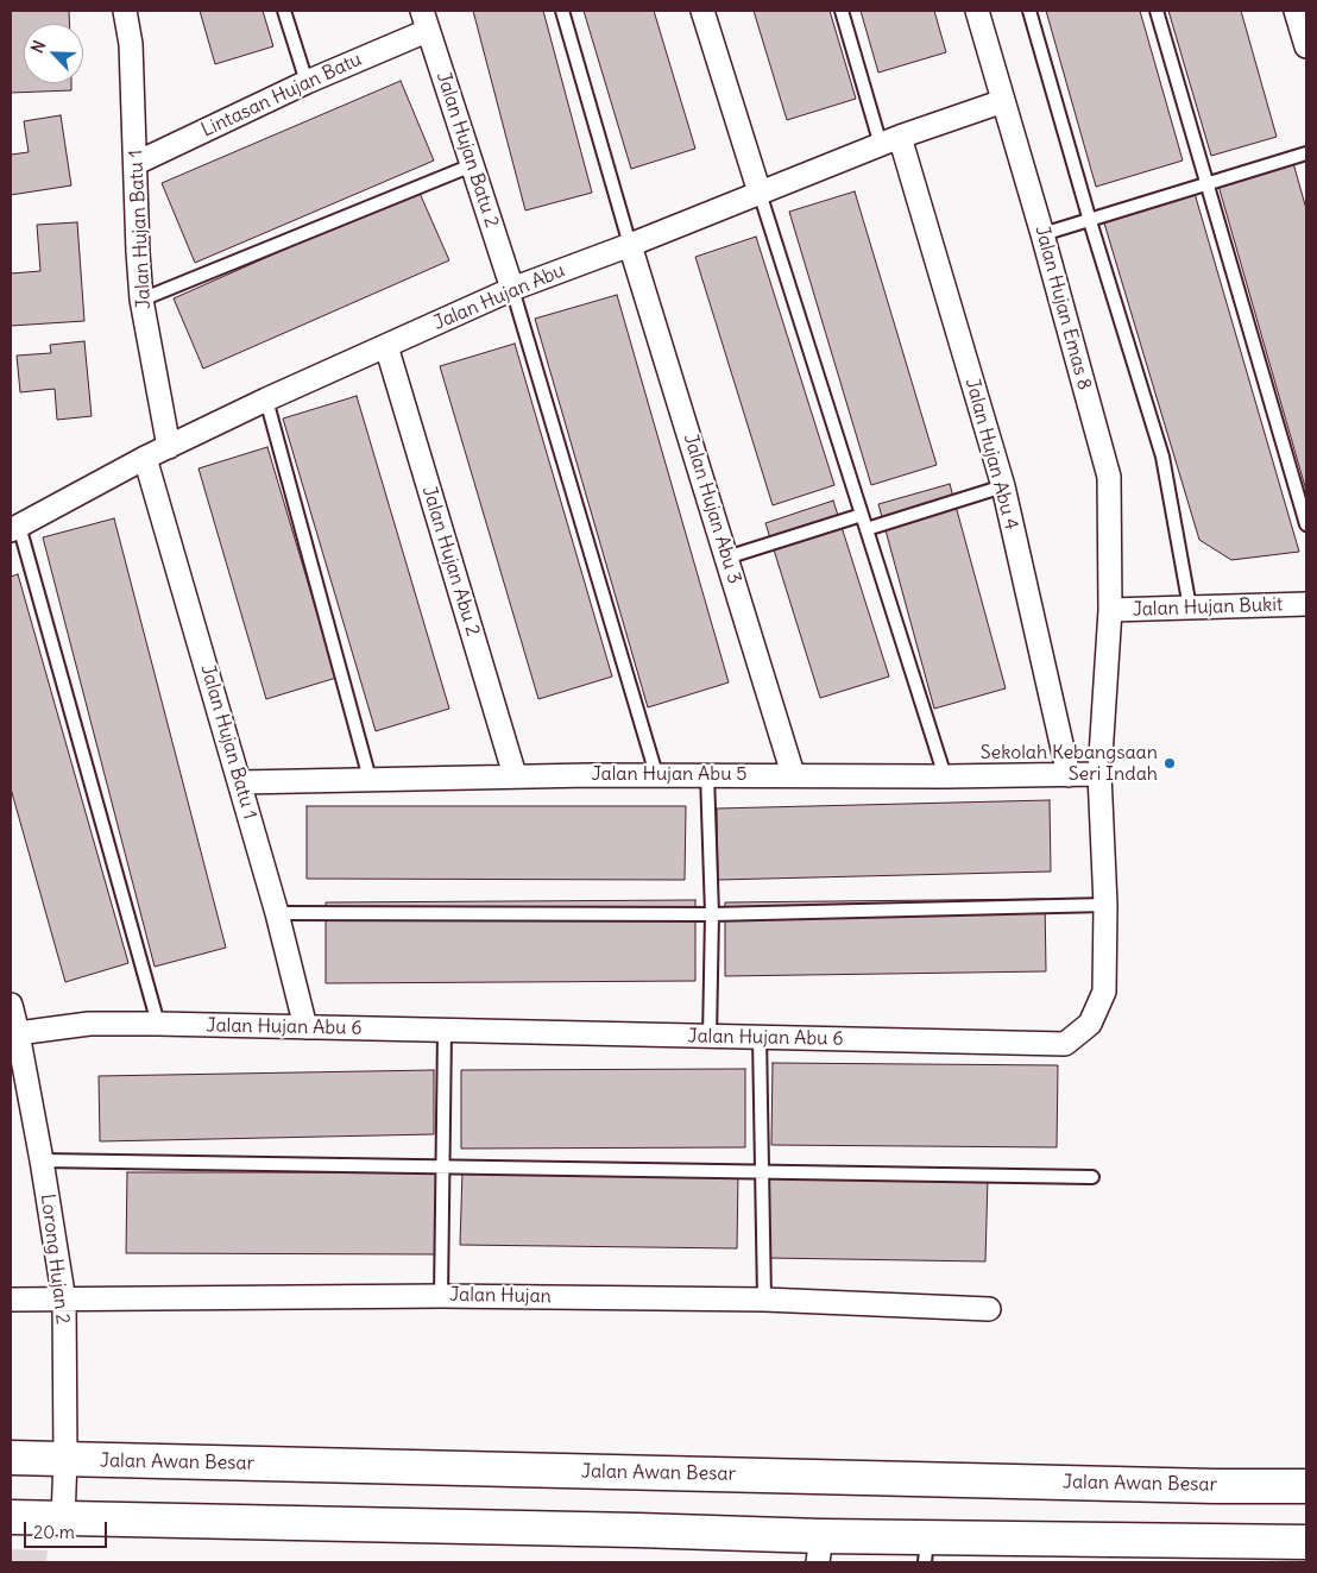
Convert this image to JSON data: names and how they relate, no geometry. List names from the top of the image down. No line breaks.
{"streets":{"main road":["Jalan Awan Besar"],"street":["Lintasan Hujan Batu","Jalan Hujan Batu 2","Jalan Hujan Batu 1","Jalan Hujan Abu","Jalan Hujan Emas 8","Jalan Hujan Abu 4","Jalan Hujan Abu 3","Jalan Hujan Abu 2","Jalan Hujan Bukit","Jalan Hujan Abu 5","Jalan Hujan Abu 6","Lorong Hujan 2","Jalan Hujan"]},"crossings":[["Lintasan Hujan Batu","Jalan Hujan Batu 2"],["Lintasan Hujan Batu","Jalan Hujan Batu 1"],["Jalan Hujan Batu 2","Jalan Hujan Abu"],["Jalan Hujan Batu 1","Jalan Hujan Abu"],["Jalan Hujan Batu 1","Jalan Hujan Abu 5"],["Jalan Hujan Batu 1","Jalan Hujan Abu 6"],["Jalan Hujan Abu","Jalan Hujan Emas 8"],["Jalan Hujan Abu","Jalan Hujan Abu 4"],["Jalan Hujan Abu","Jalan Hujan Abu 3"],["Jalan Hujan Abu","Jalan Hujan Abu 2"],["Jalan Hujan Emas 8","Jalan Hujan Bukit"],["Jalan Hujan Emas 8","Jalan Hujan Abu 6"],["Jalan Hujan Abu 4","Jalan Hujan Abu 5"],["Jalan Hujan Abu 3","Jalan Hujan Abu 5"],["Jalan Hujan Abu 2","Jalan Hujan Abu 5"],["Jalan Hujan Bukit","Jalan Hujan Abu 6"],["Jalan Hujan Abu 5","Jalan Hujan Abu 6"],["Jalan Hujan Abu 6","Lorong Hujan 2"],["Lorong Hujan 2","Jalan Hujan"],["Lorong Hujan 2","Jalan Awan Besar"]],"places":["Sekolah Kebangsaan Seri Indah"],"scale_bar":"20 m","north":"top left"}
